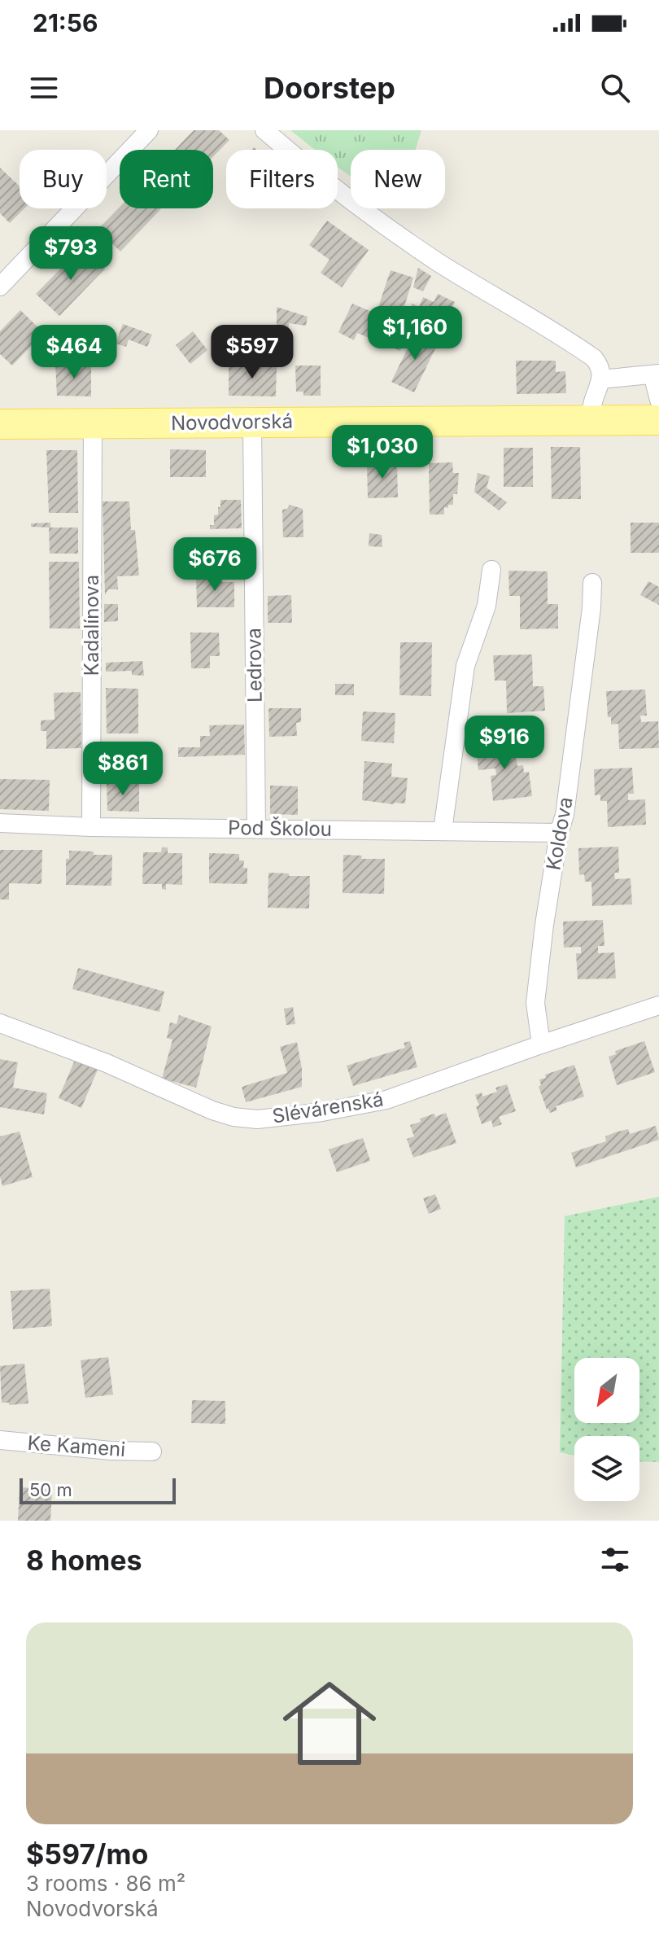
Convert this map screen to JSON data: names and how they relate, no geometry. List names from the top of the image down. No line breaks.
{"streets":{"main road":["Novodvorská"],"street":["Kadalínova","Ledrova","Pod Školou","Koldova","Slévárenská","Ke Kameni"]},"crossings":[["Novodvorská","Kadalínova"],["Novodvorská","Ledrova"],["Kadalínova","Pod Školou"],["Ledrova","Pod Školou"],["Pod Školou","Koldova"],["Koldova","Slévárenská"]],"scale_bar":"50 m","north":"bottom left","page":{"status":"21:56","header":"Doorstep","chip":["Buy","Rent","Filters","New"],"price":["$793","$1,160","$464","$597","$1,030","$676","$916","$861"],"scale":"50 m","heading":"8 homes","list":[{"name":"$597/mo","note":"3 rooms · 86 m² · Novodvorská"}]}}
